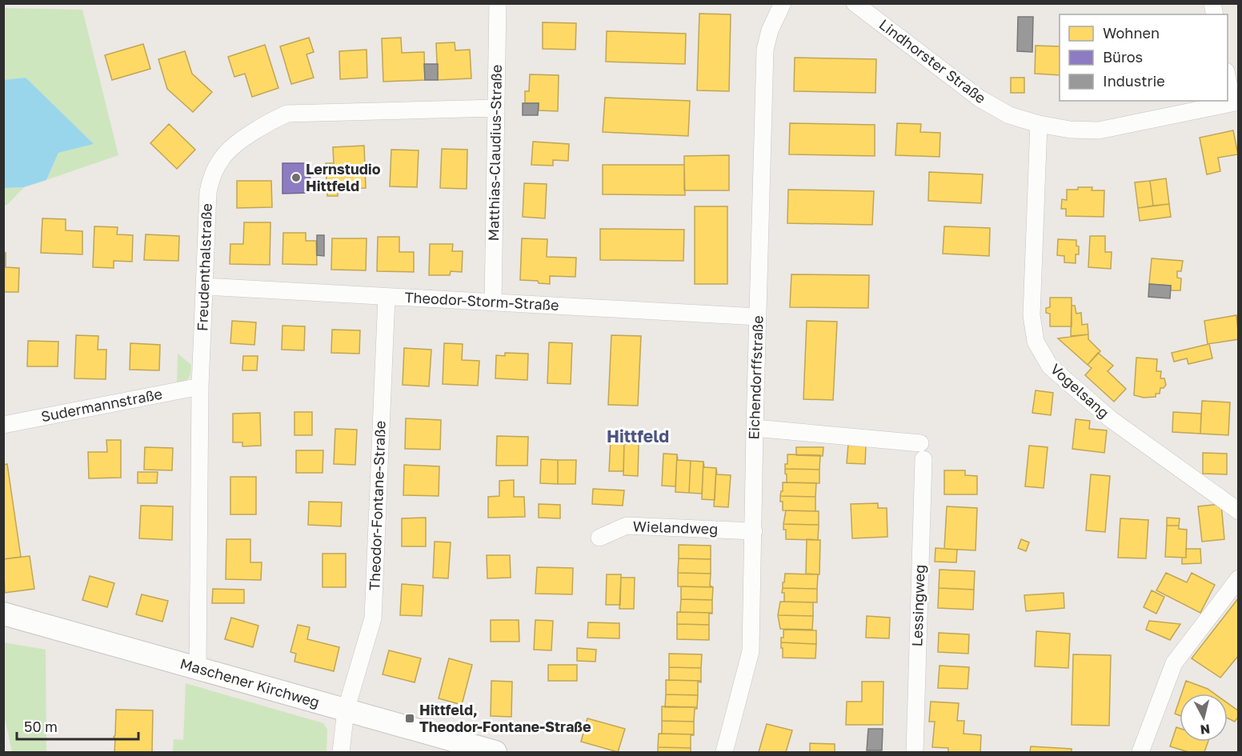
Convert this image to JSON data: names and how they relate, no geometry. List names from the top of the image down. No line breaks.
{"streets":{"street":["Lindhorster Straße","Matthias-Claudius-Straße","Freudenthalstraße","Theodor-Storm-Straße","Eichendorffstraße","Vogelsang","Sudermannstraße","Theodor-Fontane-Straße","Wielandweg","Lessingweg","Maschener Kirchweg"]},"crossings":[["Lindhorster Straße","Vogelsang"],["Matthias-Claudius-Straße","Freudenthalstraße"],["Matthias-Claudius-Straße","Theodor-Storm-Straße"],["Freudenthalstraße","Theodor-Storm-Straße"],["Freudenthalstraße","Sudermannstraße"],["Freudenthalstraße","Maschener Kirchweg"],["Theodor-Storm-Straße","Eichendorffstraße"],["Theodor-Storm-Straße","Theodor-Fontane-Straße"],["Eichendorffstraße","Wielandweg"],["Eichendorffstraße","Lessingweg"],["Theodor-Fontane-Straße","Maschener Kirchweg"]],"districts":["Hittfeld"],"places":{"other":["Lernstudio Hittfeld"],"transit":["Hittfeld, Theodor-Fontane-Straße"]},"legend":["Wohnen","Büros","Industrie"],"scale_bar":"50 m","north":"bottom"}
